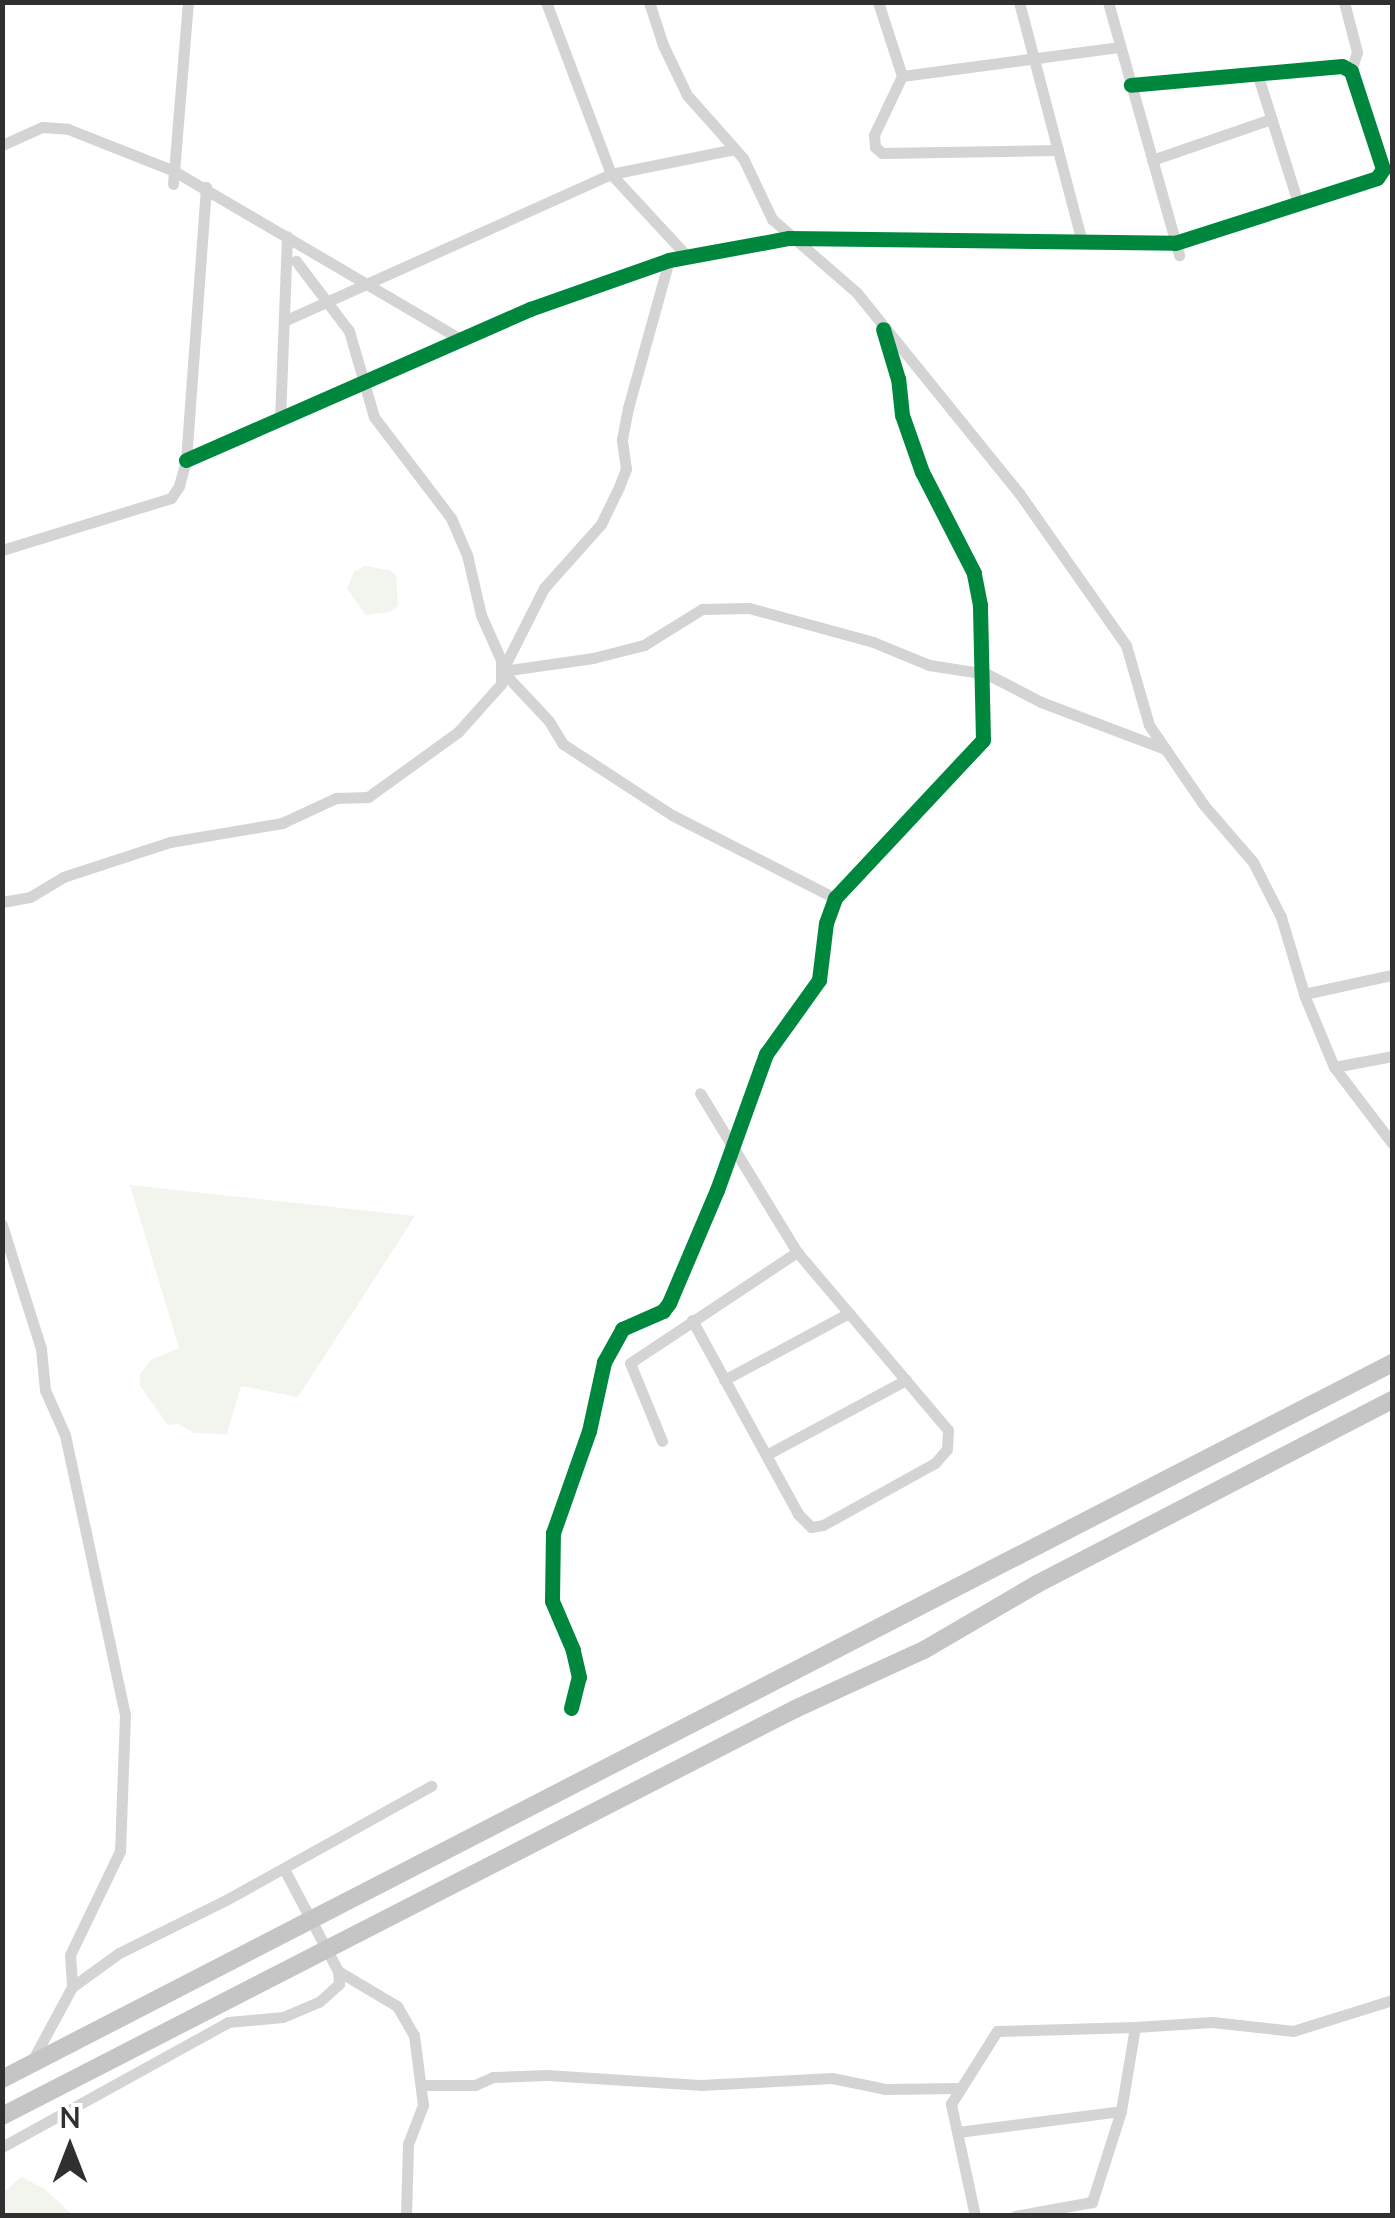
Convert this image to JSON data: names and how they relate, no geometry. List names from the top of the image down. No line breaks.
{"north":"top"}
